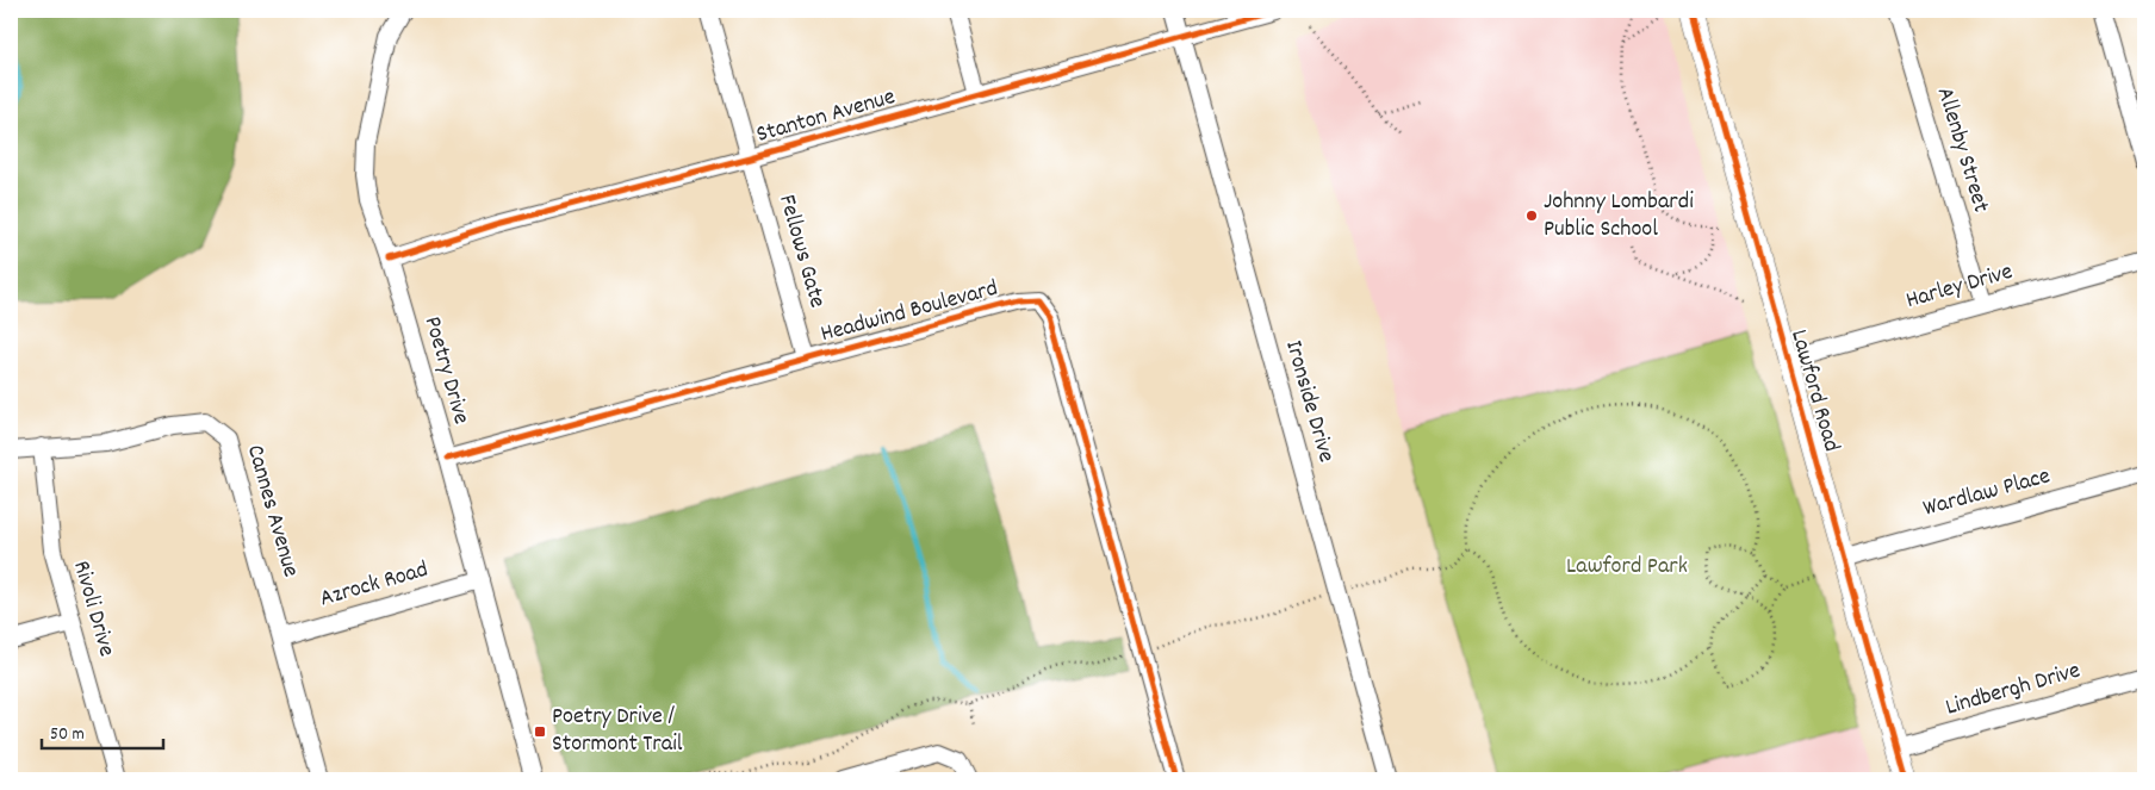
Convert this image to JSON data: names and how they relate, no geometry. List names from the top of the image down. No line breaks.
{"streets":{"street":["Stanton Avenue","Allenby Street","Fellows Gate","Harley Drive","Headwind Boulevard","Poetry Drive","Lawford Road","Ironside Drive","Wardlaw Place","Cannes Avenue","Azrock Road","Rivoli Drive","Lindbergh Drive"]},"crossings":[["Stanton Avenue","Fellows Gate"],["Stanton Avenue","Poetry Drive"],["Stanton Avenue","Ironside Drive"],["Allenby Street","Harley Drive"],["Fellows Gate","Headwind Boulevard"],["Harley Drive","Lawford Road"],["Headwind Boulevard","Poetry Drive"],["Poetry Drive","Azrock Road"],["Lawford Road","Wardlaw Place"],["Lawford Road","Lindbergh Drive"],["Cannes Avenue","Azrock Road"],["Cannes Avenue","Rivoli Drive"]],"parks":["Lawford Park"],"places":{"other":["Johnny Lombardi Public School"],"transit":["Poetry Drive / Stormont Trail"]},"scale_bar":"50 m"}
